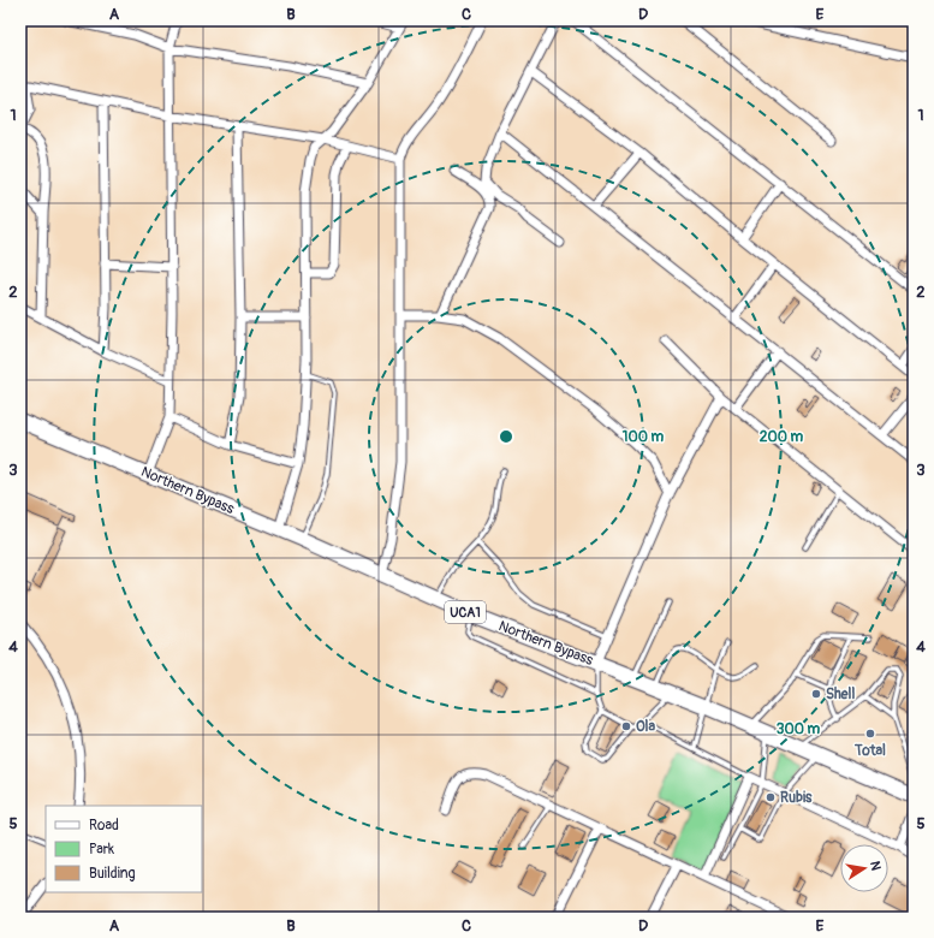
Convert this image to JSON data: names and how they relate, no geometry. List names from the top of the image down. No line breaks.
{"streets":{"main road":["Northern Bypass","UCA1"]},"places":["Shell","Ola","Total","Rubis"],"legend":["Road","Park","Building"],"north":"right","grid":{"columns":["A","B","C","D","E"],"rows":["1","2","3","4","5"]},"rings":["100 m","200 m","300 m"]}
